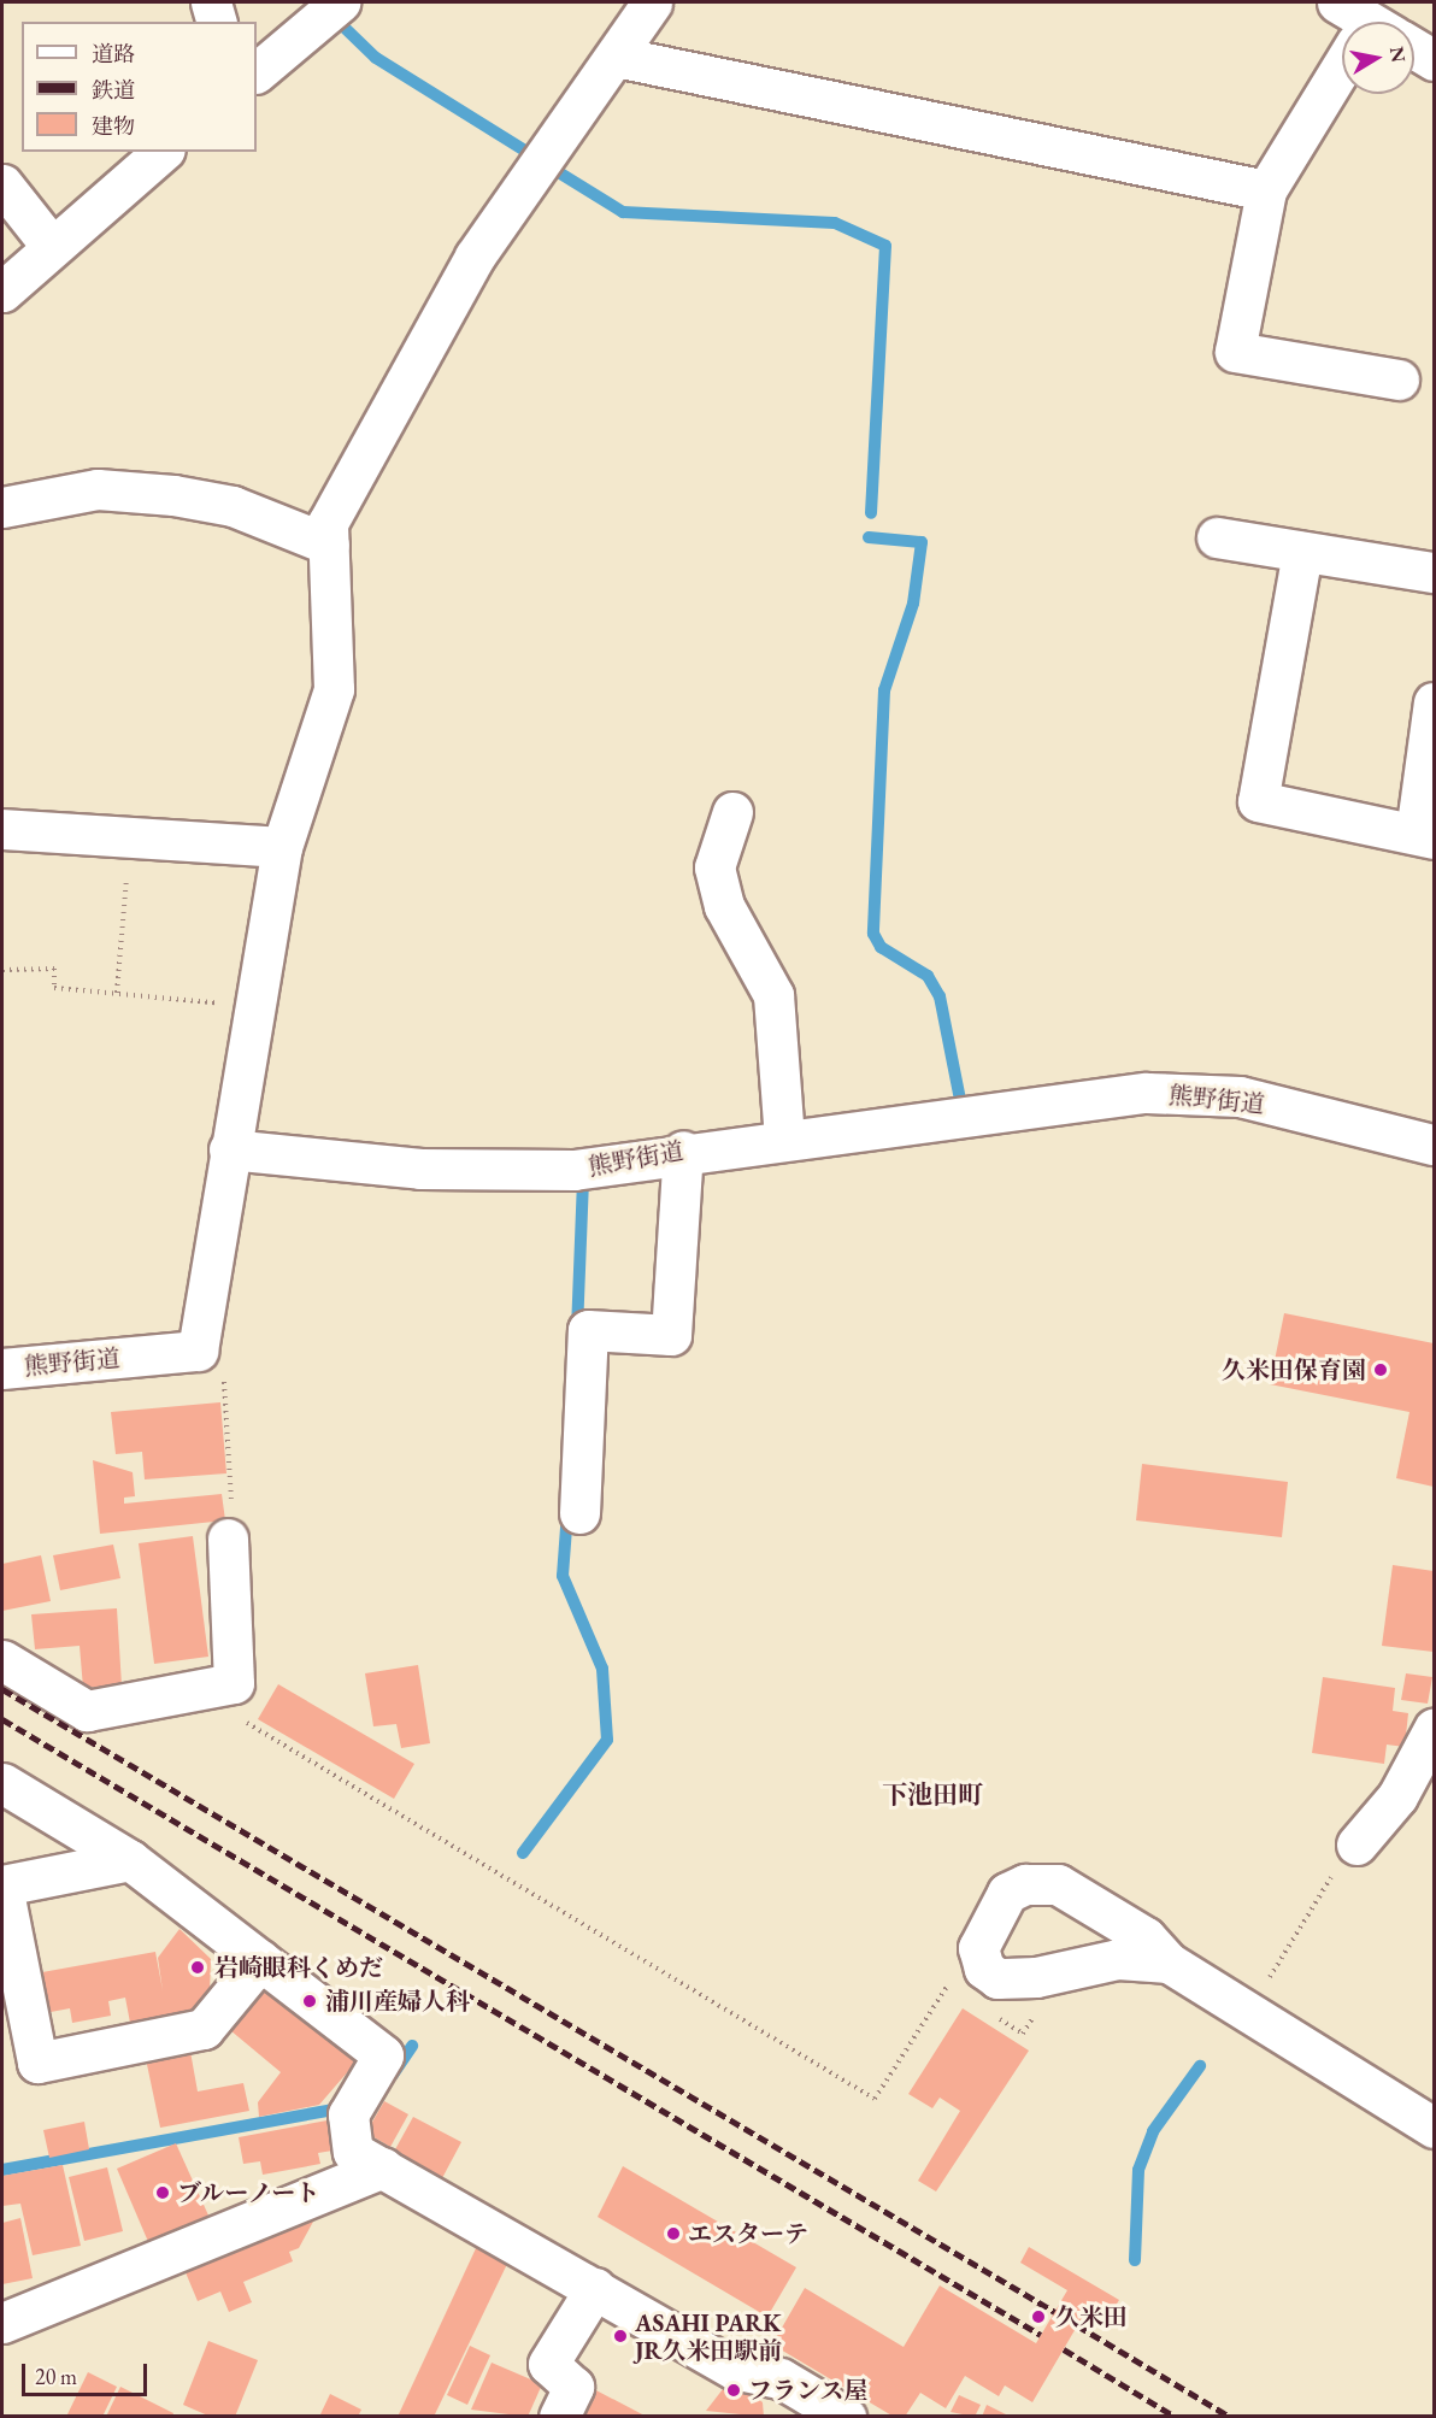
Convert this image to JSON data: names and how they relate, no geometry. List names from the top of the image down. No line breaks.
{"streets":{"street":["熊野街道"]},"districts":["下池田町"],"places":["久米田保育園","岩崎眼科くめだ","浦川産婦人科","ブルーノート","エスターテ","久米田","ASAHI PARK JR久米田駅前","フランス屋"],"legend":["道路","鉄道","建物"],"scale_bar":"20 m","north":"right"}
